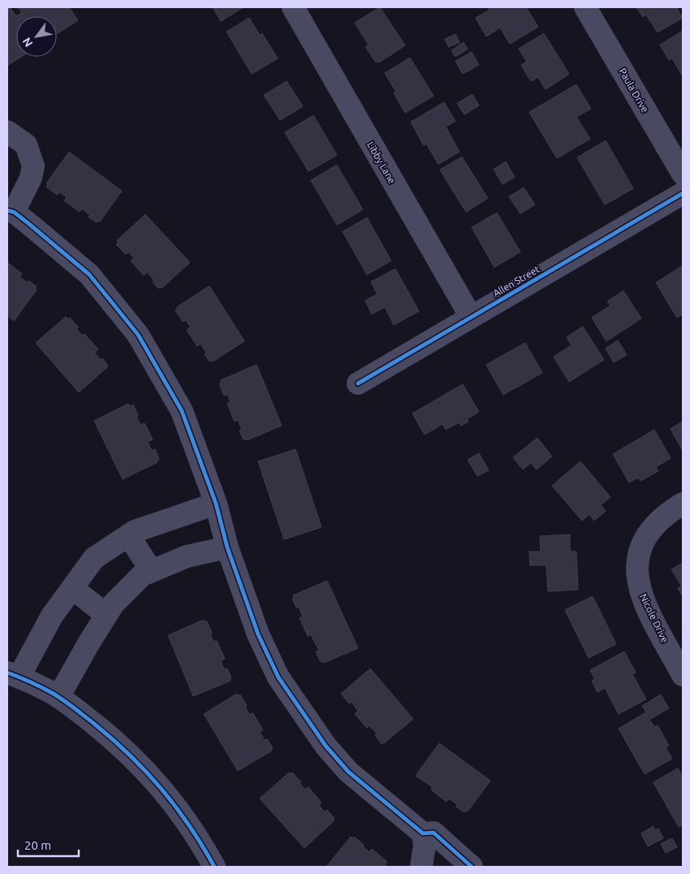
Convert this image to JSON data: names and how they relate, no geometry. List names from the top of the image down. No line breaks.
{"streets":{"street":["Paula Drive","Libby Lane","Allen Street","Nicole Drive"]},"crossings":[["Libby Lane","Allen Street"]],"scale_bar":"20 m","north":"bottom left"}
